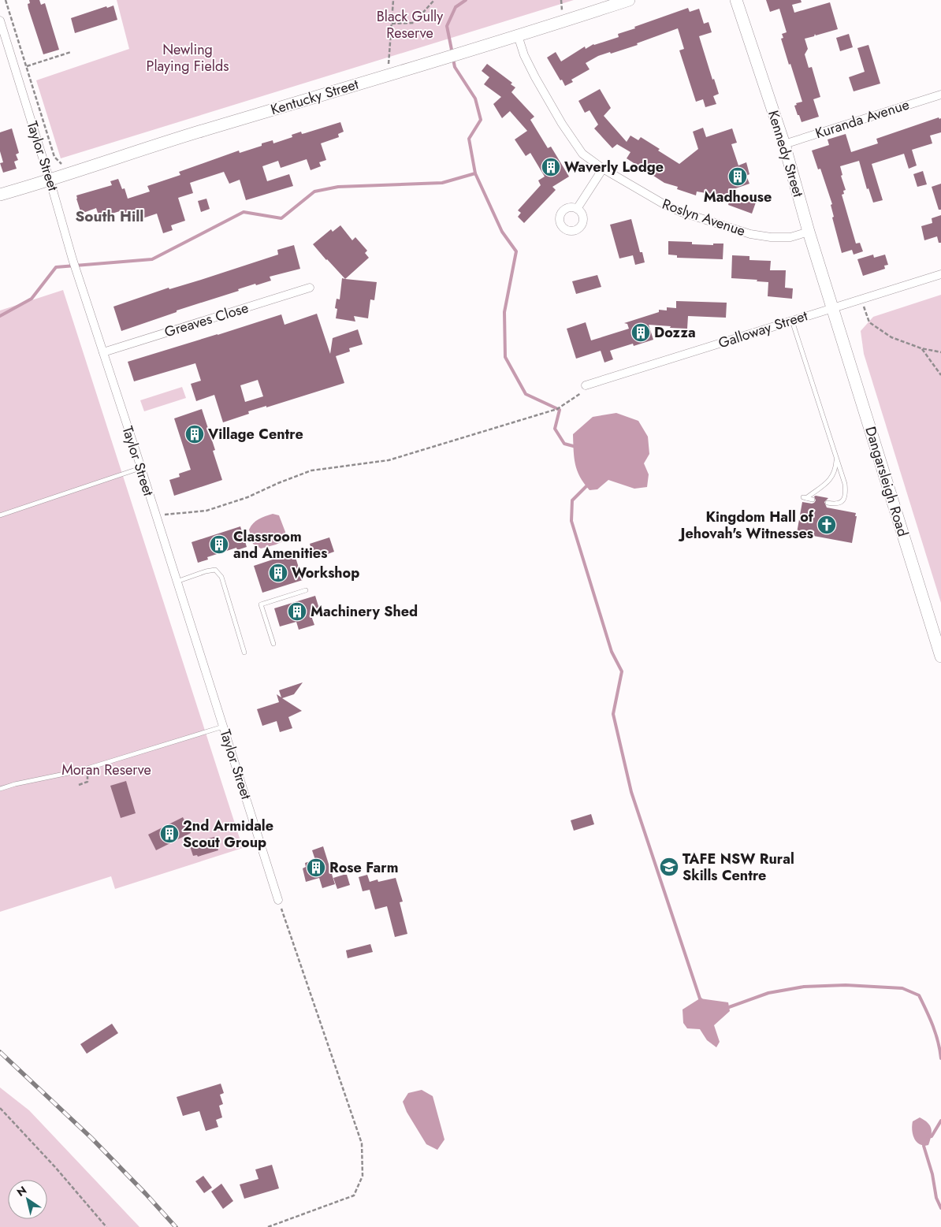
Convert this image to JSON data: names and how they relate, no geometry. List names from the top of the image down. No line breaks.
{"streets":{"street":["Kentucky Street","Kuranda Avenue","Kennedy Street","Taylor Street","Roslyn Avenue","Greaves Close","Galloway Street","Dangarsleigh Road"]},"crossings":[["Kentucky Street","Taylor Street"],["Kentucky Street","Roslyn Avenue"],["Kuranda Avenue","Kennedy Street"],["Kennedy Street","Roslyn Avenue"],["Kennedy Street","Galloway Street"],["Kennedy Street","Dangarsleigh Road"],["Taylor Street","Greaves Close"],["Galloway Street","Dangarsleigh Road"]],"districts":["South Hill"],"parks":["Black Gully Reserve","Newling Playing Fields","Moran Reserve"],"places":{"building":["Waverly Lodge","Madhouse","Dozza","Village Centre","Classroom and Amenities","Workshop","Machinery Shed","2nd Armidale Scout Group","Rose Farm"],"church":["Kingdom Hall of Jehovah's Witnesses"],"school or university":["TAFE NSW Rural Skills Centre"]},"north":"top left"}
